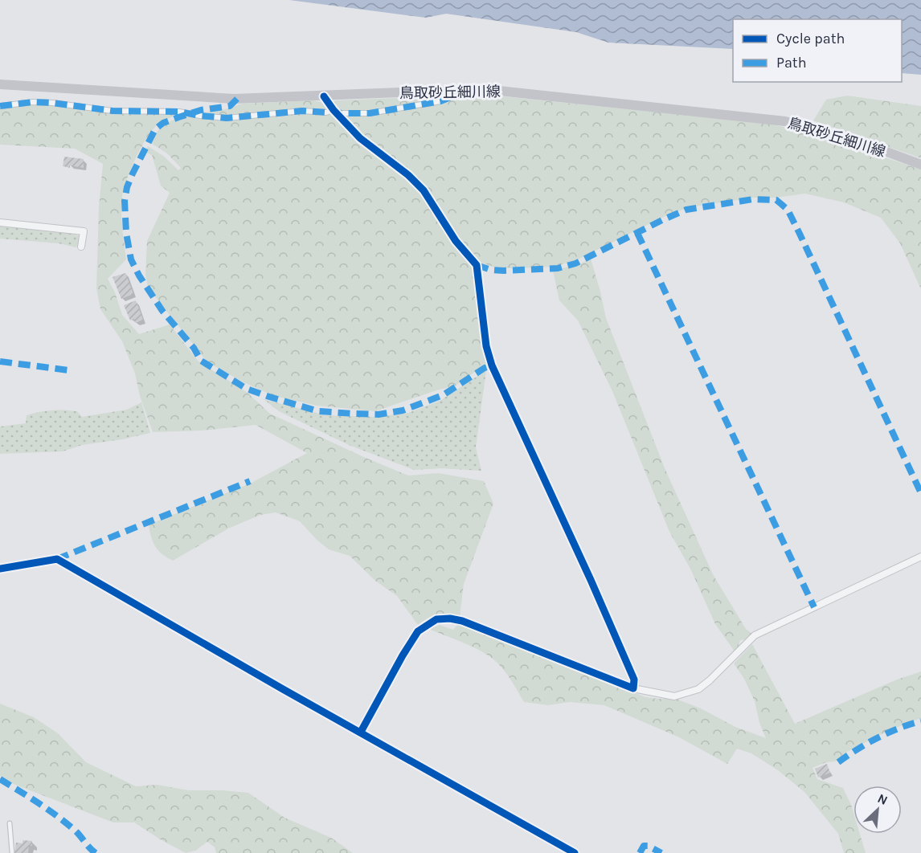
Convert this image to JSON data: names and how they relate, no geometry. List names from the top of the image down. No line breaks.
{"streets":{"main road":["鳥取砂丘細川線"]},"legend":["Cycle path","Path"],"north":"top right"}
